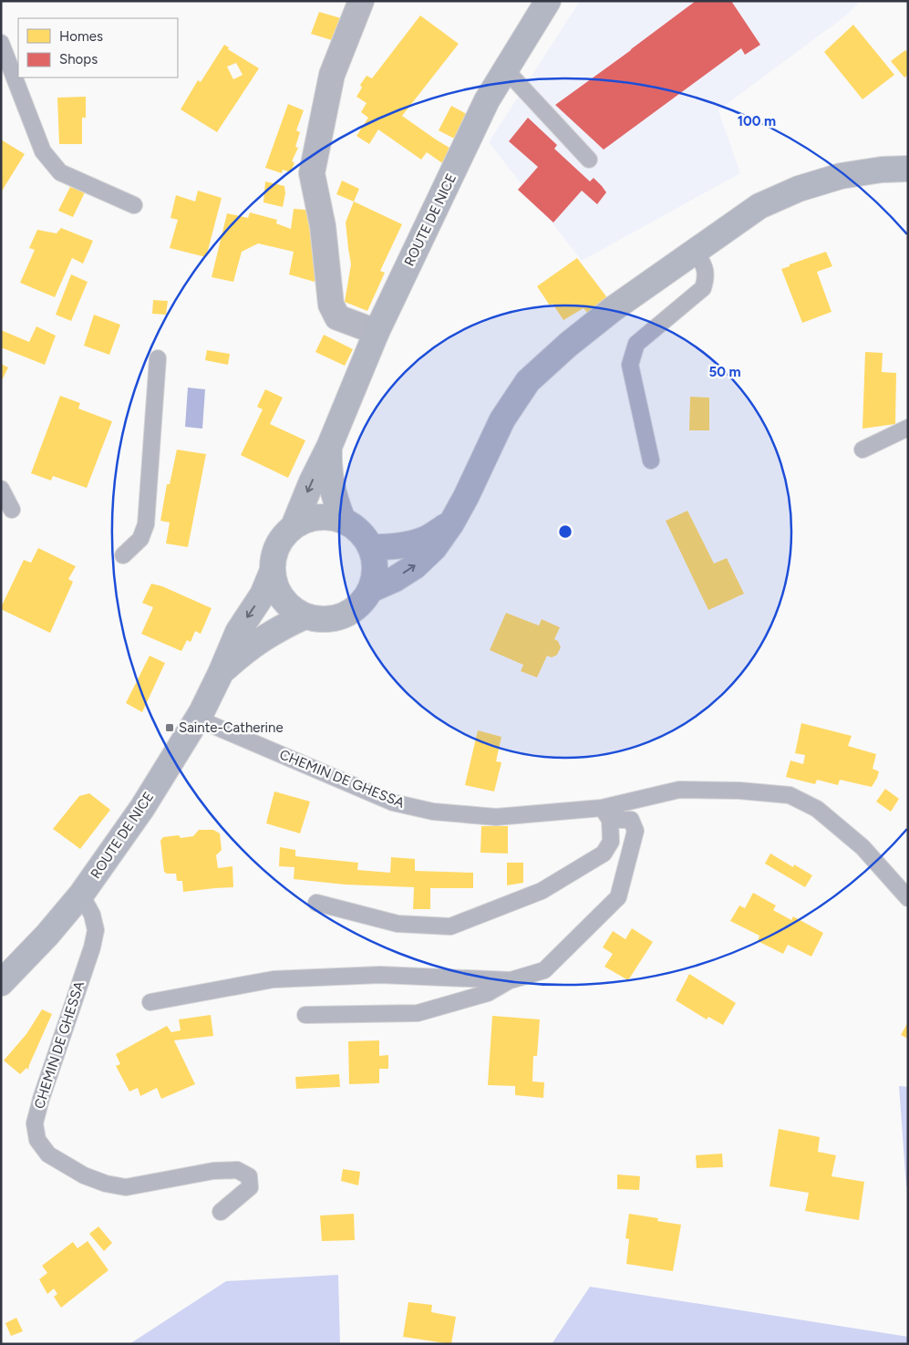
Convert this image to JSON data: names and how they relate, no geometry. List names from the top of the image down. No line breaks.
{"streets":{"main road":["ROUTE DE NICE"],"lane":["CHEMIN DE GHESSA"]},"crossings":[["ROUTE DE NICE","CHEMIN DE GHESSA"]],"places":{"transit":["Sainte-Catherine"]},"legend":["Homes","Shops"],"rings":["100 m","50 m"]}
